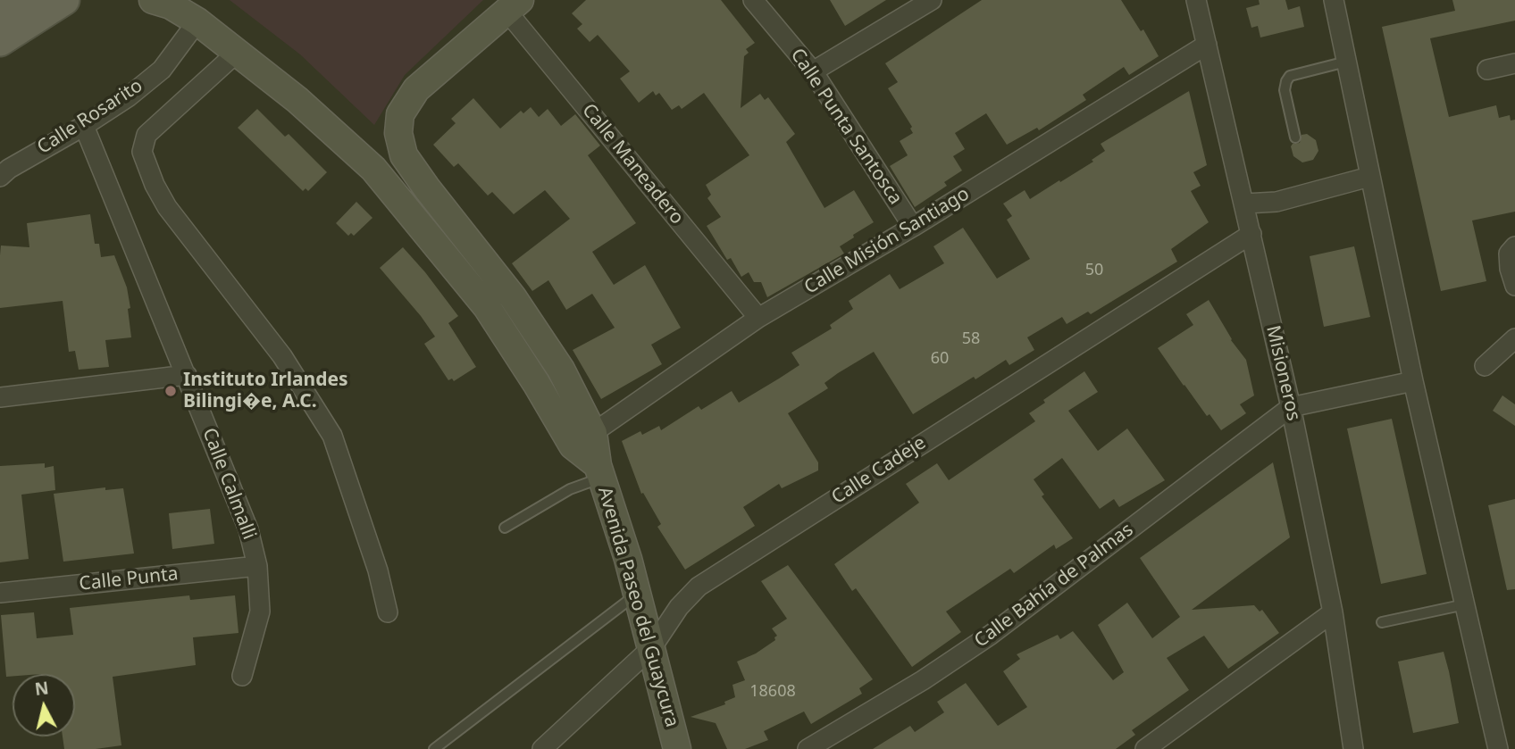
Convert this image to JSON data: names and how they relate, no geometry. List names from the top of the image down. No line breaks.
{"streets":{"street":["Calle Rosarito","Calle Punta Santosca","Calle Maneadero","Calle Misión Santiago","Misioneros","Calle Cadeje","Calle Calmalli","Calle Punta","Calle Bahía de Palmas","Avenida Paseo del Guaycura"]},"crossings":[["Calle Rosarito","Calle Calmalli"],["Calle Rosarito","Avenida Paseo del Guaycura"],["Calle Punta Santosca","Calle Misión Santiago"],["Calle Maneadero","Calle Misión Santiago"],["Calle Maneadero","Avenida Paseo del Guaycura"],["Calle Misión Santiago","Misioneros"],["Calle Misión Santiago","Avenida Paseo del Guaycura"],["Misioneros","Calle Cadeje"],["Misioneros","Calle Bahía de Palmas"],["Calle Cadeje","Avenida Paseo del Guaycura"],["Calle Calmalli","Calle Punta"]],"places":["Instituto Irlandes Bilingi�e, A.C."],"house_numbers":["50","58","60","18608"],"north":"top"}
